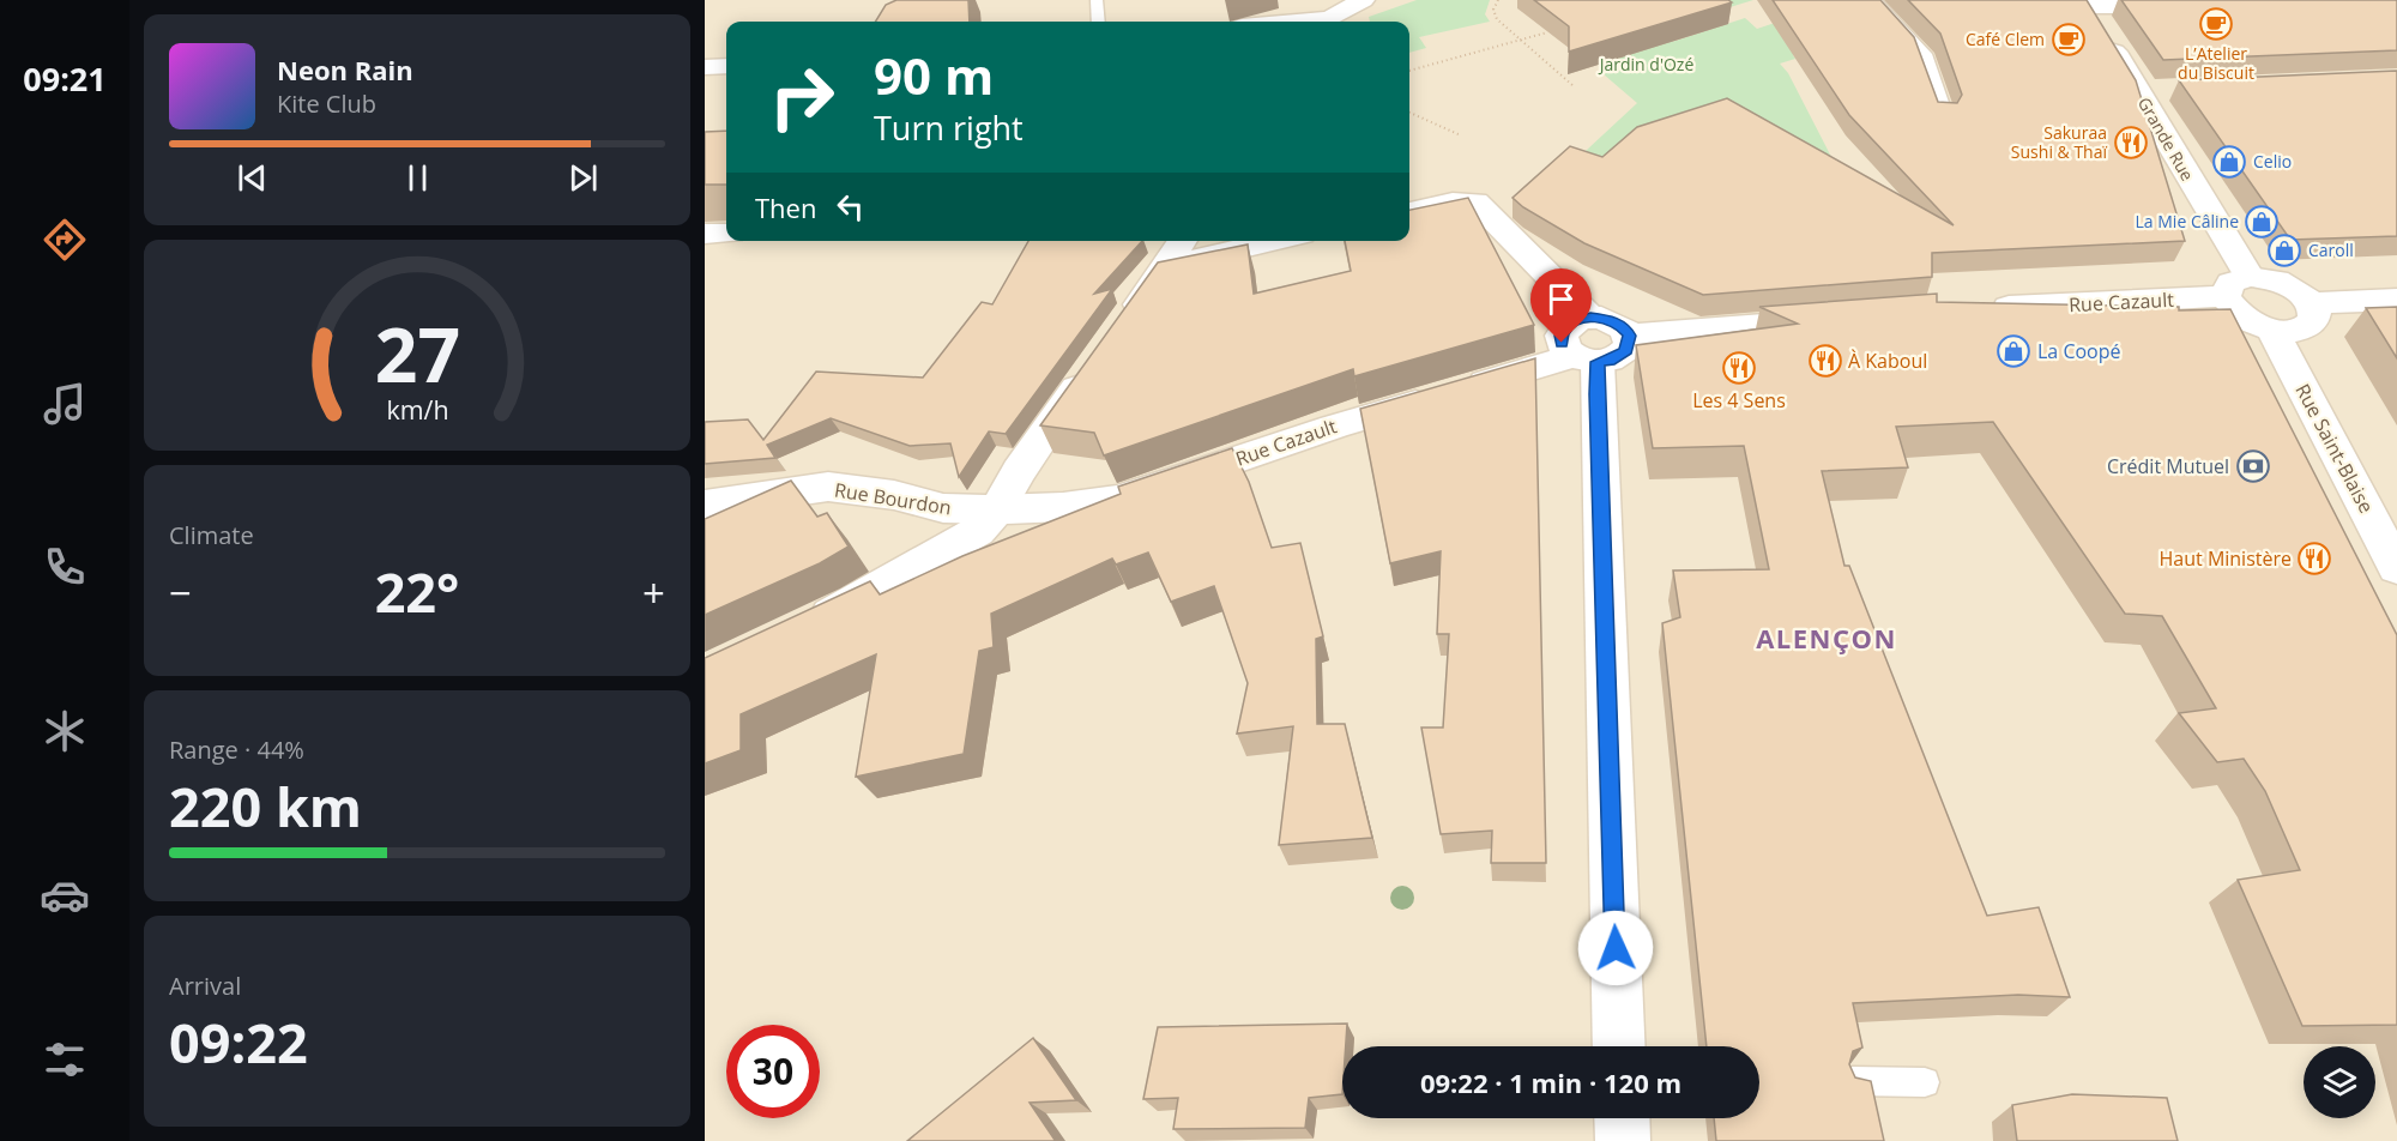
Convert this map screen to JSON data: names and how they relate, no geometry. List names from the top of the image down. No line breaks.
{"streets":{"street":["Grande Rue","Rue Cazault","Rue Saint-Blaise","Rue Bourdon"]},"crossings":[["Grande Rue","Rue Cazault"],["Grande Rue","Rue Saint-Blaise"],["Rue Cazault","Rue Bourdon"]],"districts":["ALENÇON"],"parks":["Jardin d'Ozé"],"places":{"cafe":["L’Atelier du Biscuit","Café Clem"],"restaurant":["Sakuraa Sushi & Thaï","À Kaboul","Les 4 Sens","Haut Ministère"],"shop":["Celio","La Mie Câline","Caroll","La Coopé"],"bank":["Crédit Mutuel"]},"page":{"tabs":"09:21","turn":["90 m","Turn right"],"song":["Neon Rain","Kite Club"],"then":"Then","tile":["Climate",["Range · 44%","220 km"],["Arrival","09:22"]],"heat":["−","22°","+"],"limit":"30","trip":"09:22 · 1 min · 120 m","gauge":["27","km/h"]}}
